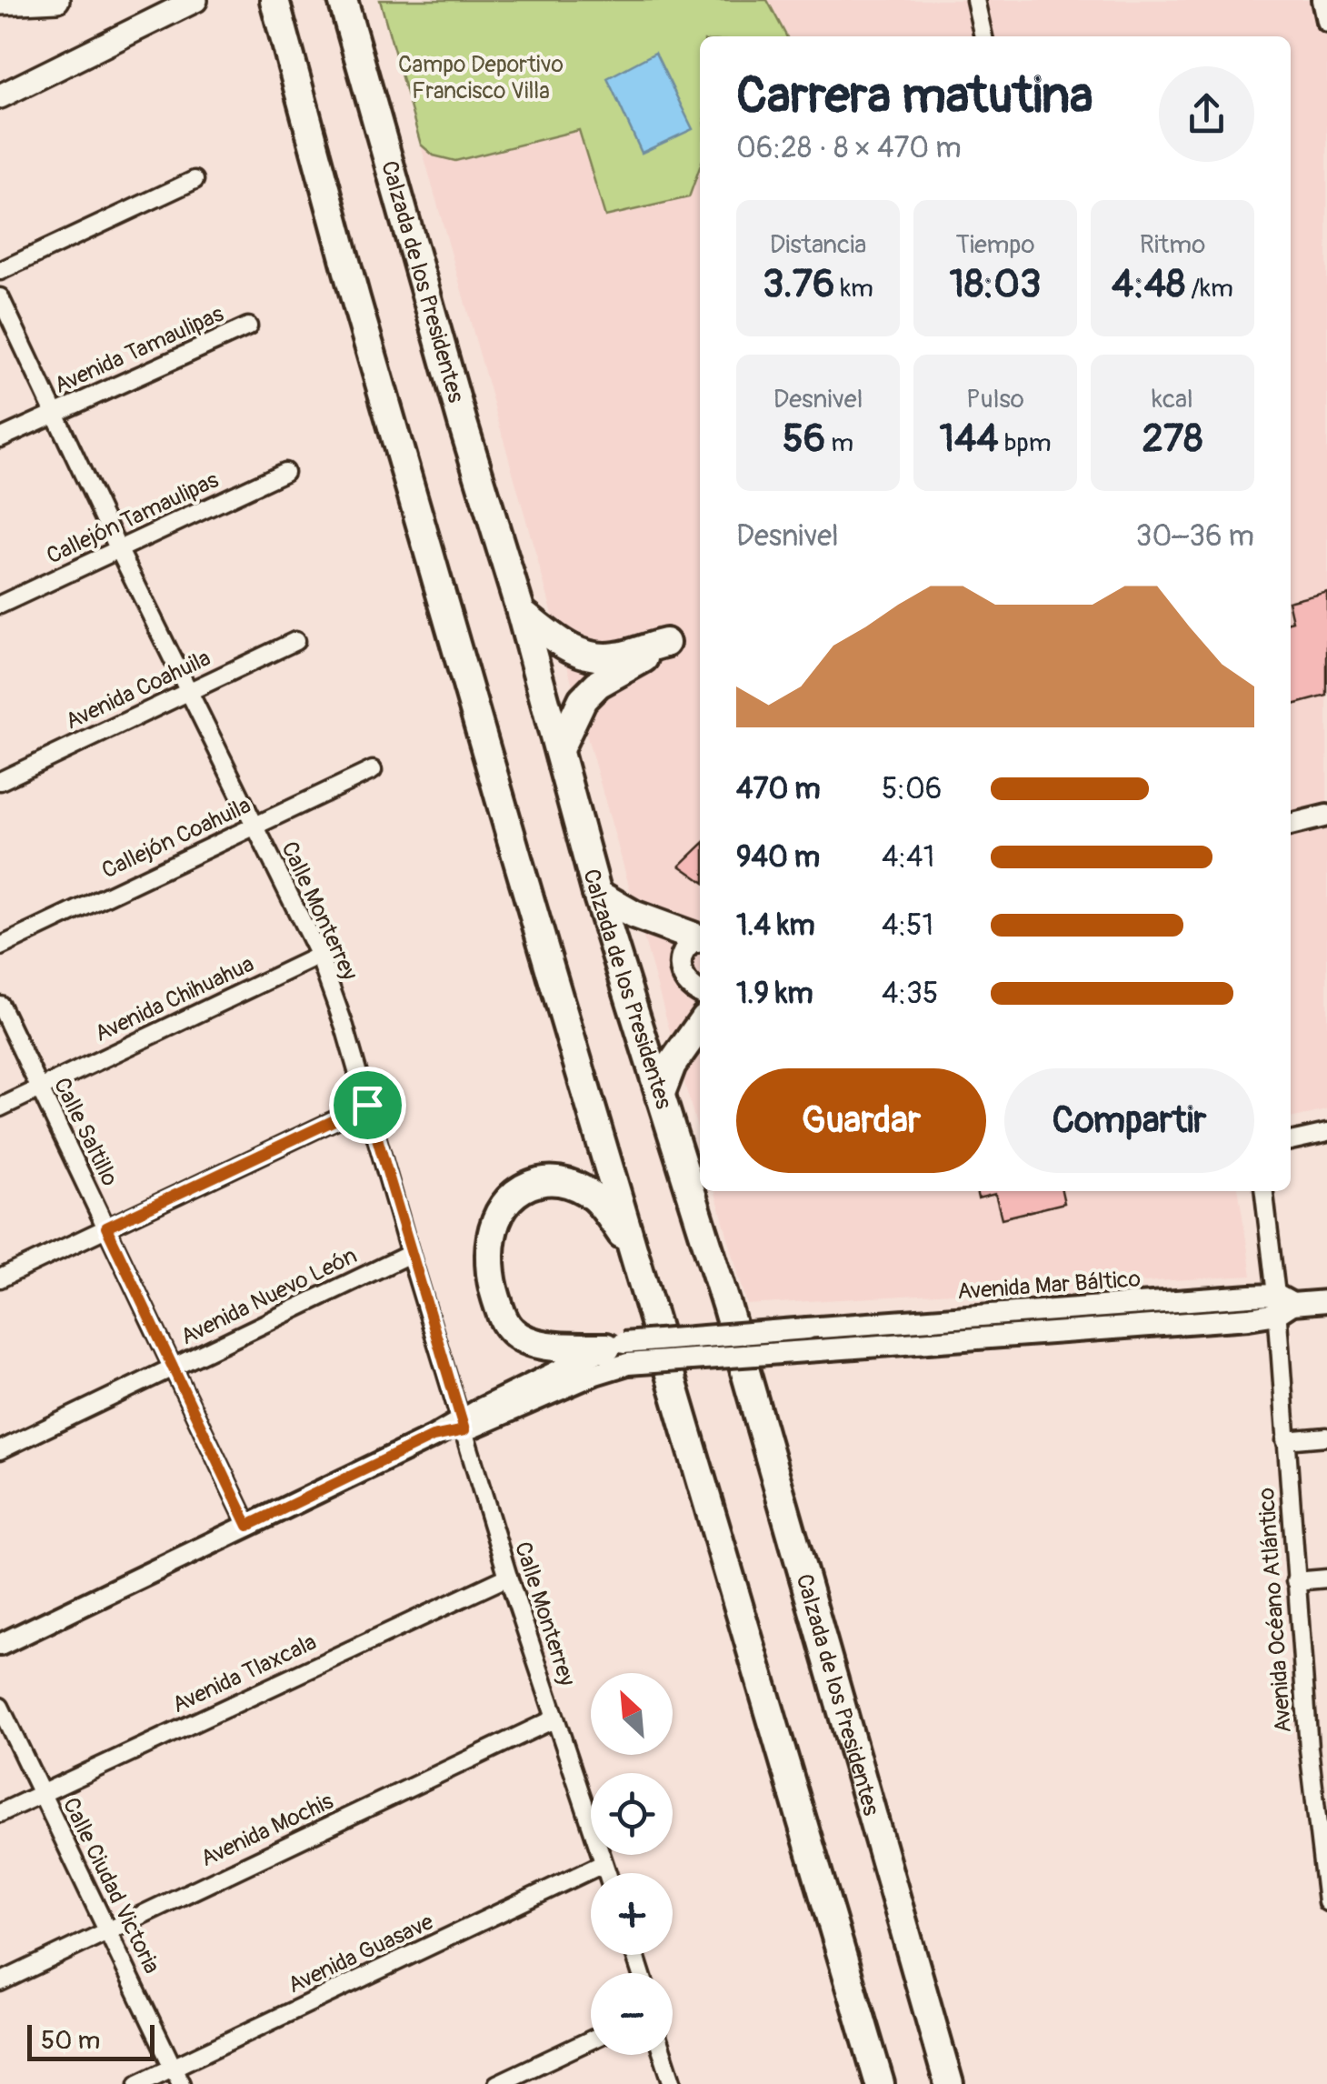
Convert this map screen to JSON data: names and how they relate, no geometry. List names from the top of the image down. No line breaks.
{"streets":{"highway":["Calzada de los Presidentes"],"street":["Avenida Tamaulipas","Callejón Tamaulipas","Avenida Coahuila","Callejón Coahuila","Calle Monterrey","Avenida Chihuahua","Calle Saltillo","Avenida Mar Báltico","Avenida Nuevo León","Avenida Océano Atlántico","Avenida Tlaxcala","Avenida Mochis","Calle Ciudad Victoria","Avenida Guasave"]},"crossings":[["Avenida Tamaulipas","Calle Monterrey"],["Callejón Tamaulipas","Calle Monterrey"],["Avenida Coahuila","Calle Monterrey"],["Callejón Coahuila","Calle Monterrey"],["Calle Monterrey","Avenida Chihuahua"],["Calle Monterrey","Avenida Nuevo León"],["Calle Monterrey","Avenida Tlaxcala"],["Calle Monterrey","Avenida Mochis"],["Calle Monterrey","Avenida Guasave"],["Avenida Chihuahua","Calle Saltillo"],["Calle Saltillo","Avenida Nuevo León"],["Avenida Mar Báltico","Avenida Océano Atlántico"],["Avenida Tlaxcala","Calle Ciudad Victoria"],["Avenida Mochis","Calle Ciudad Victoria"],["Calle Ciudad Victoria","Avenida Guasave"]],"parks":["Campo Deportivo Francisco Villa"],"scale_bar":"50 m","north":"top left","page":{"heading":["Carrera matutina","06:28 · 8 × 470 m"],"stats":[["Distancia","3.76 km"],["Tiempo","18:03"],["Ritmo","4:48 /km"],["Desnivel","56 m"],["Pulso","144 bpm"],["kcal","278"]],"chart":["Desnivel","30–36 m"],"list":[{"name":"470 m","note":"5:06"},{"name":"940 m","note":"4:41"},{"name":"1.4 km","note":"4:51"},{"name":"1.9 km","note":"4:35"}],"buttons":["Guardar","Compartir"],"map_buttons":["+","−"],"scale":"50 m"}}
